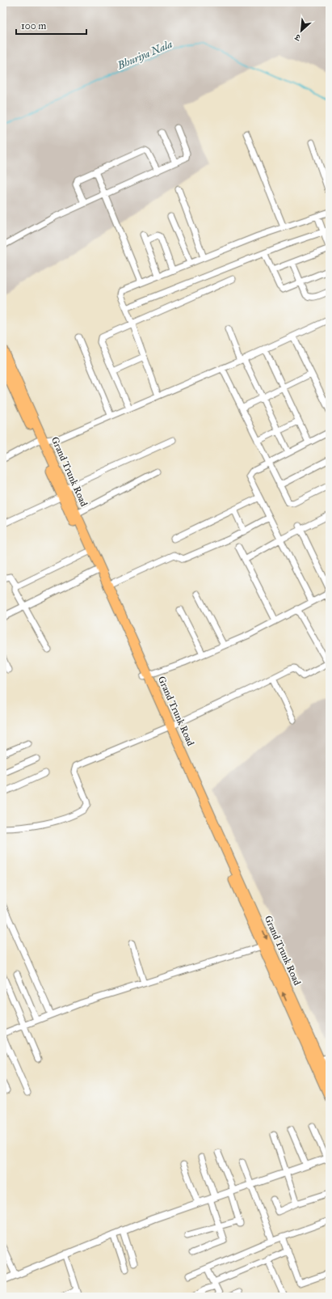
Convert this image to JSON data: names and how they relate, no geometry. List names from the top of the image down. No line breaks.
{"streets":{"highway":["Grand Trunk Road"]},"water":["Bhuriya Nala"],"scale_bar":"100 m","north":"bottom left"}
